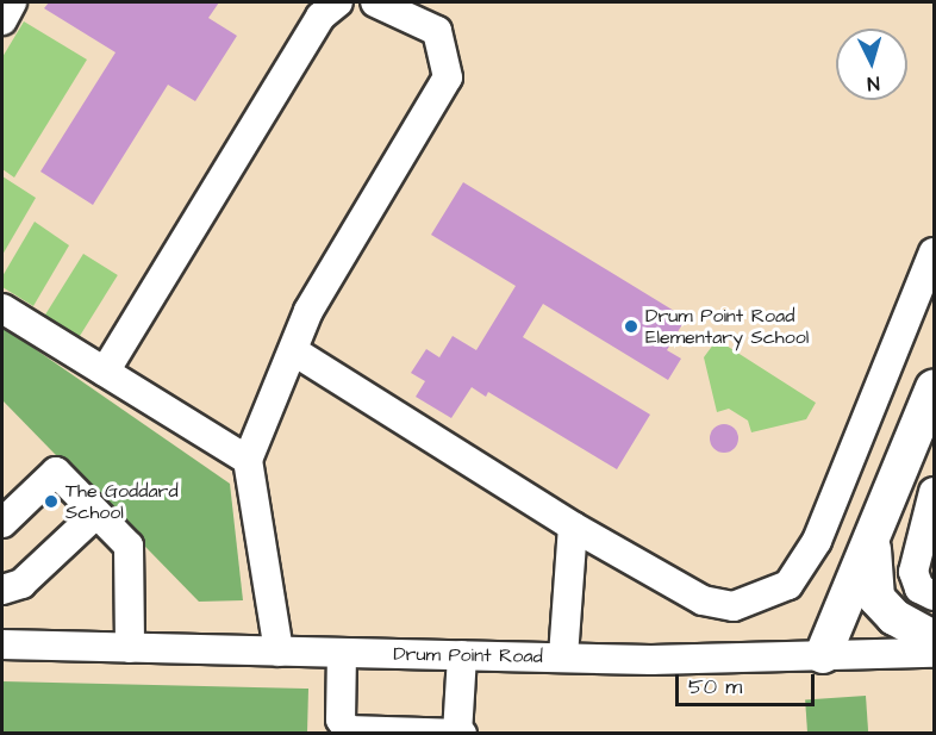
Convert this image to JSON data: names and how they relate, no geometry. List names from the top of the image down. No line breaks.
{"streets":{"street":["Drum Point Road"]},"places":["Drum Point Road Elementary School","The Goddard School"],"scale_bar":"50 m","north":"bottom"}
